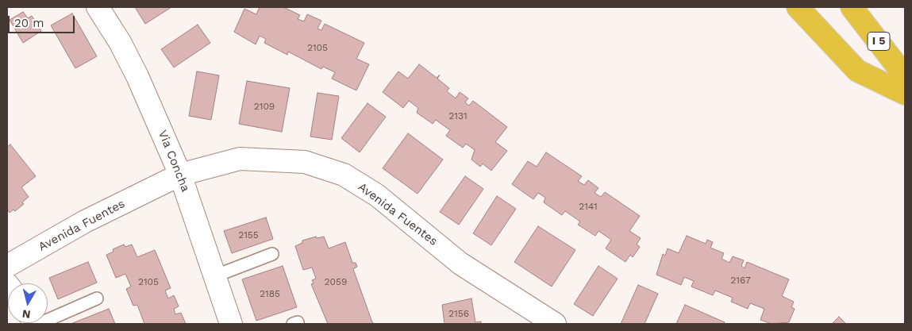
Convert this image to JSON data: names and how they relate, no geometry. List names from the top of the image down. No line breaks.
{"streets":{"highway":["I 5"],"street":["Via Concha","Avenida Fuentes"]},"crossings":[["Via Concha","Avenida Fuentes"]],"house_numbers":["2105","2109","2131","2141","2155","2167","2105","2059","2185","2156"],"scale_bar":"20 m","north":"bottom"}
